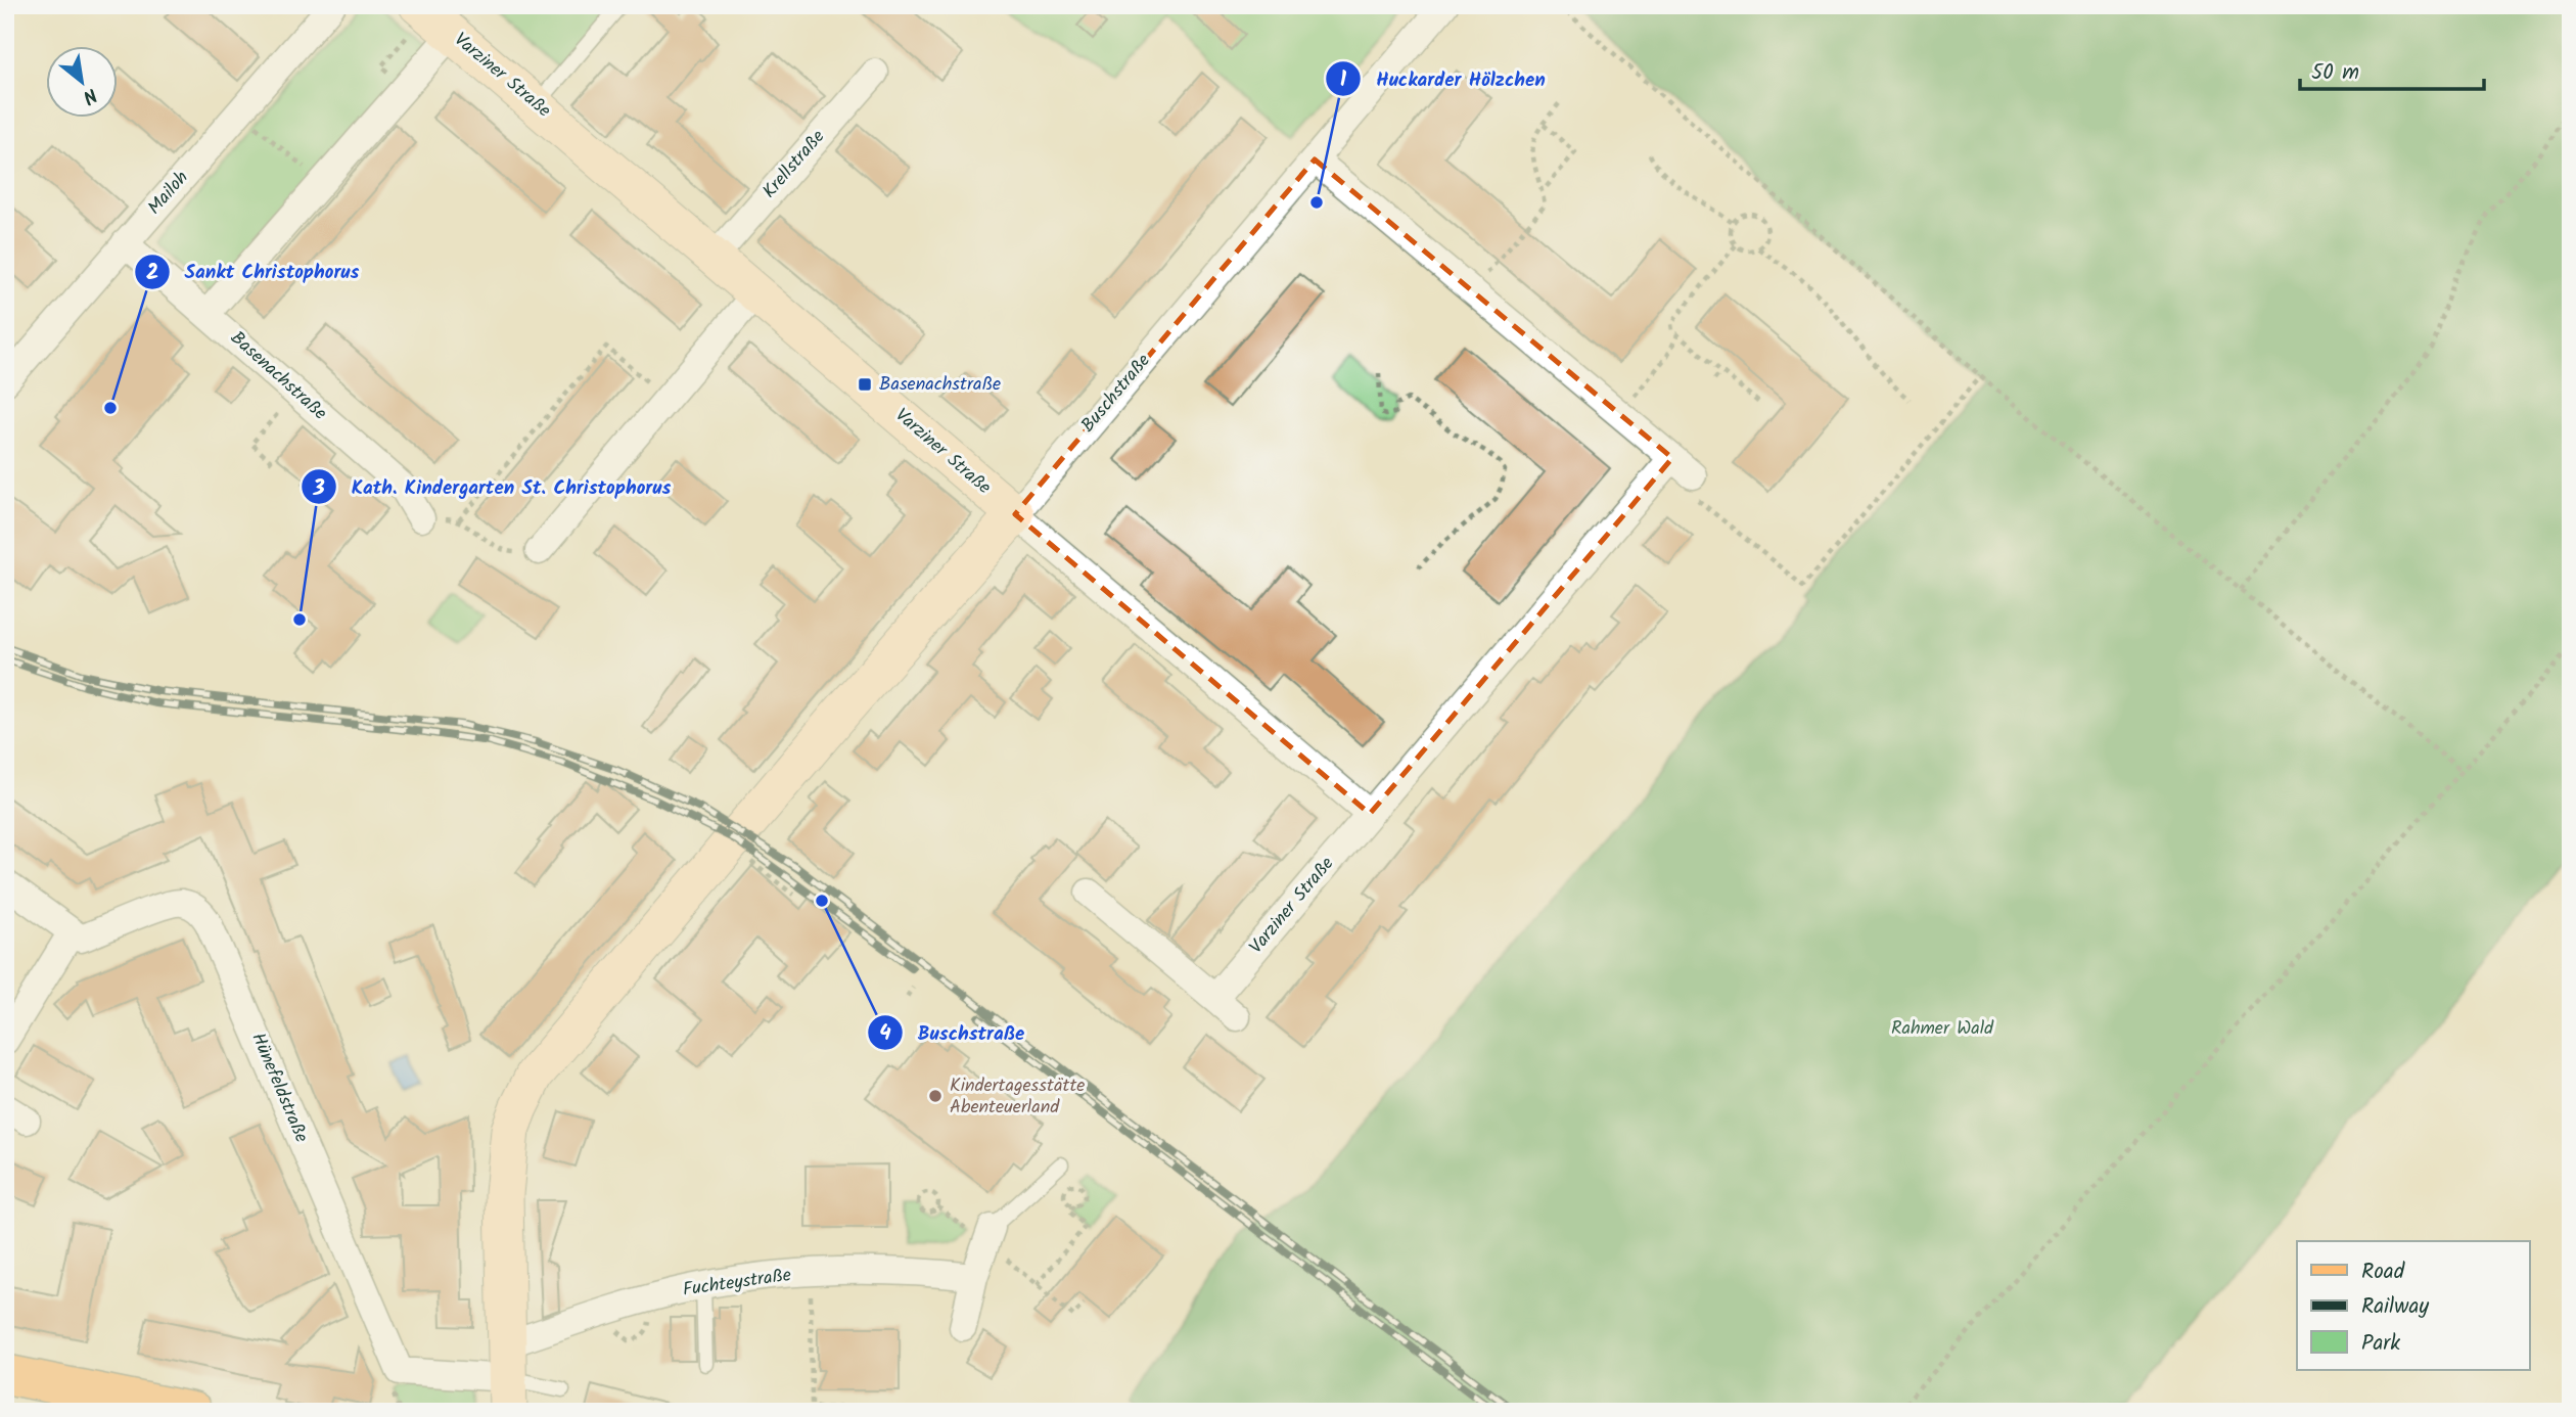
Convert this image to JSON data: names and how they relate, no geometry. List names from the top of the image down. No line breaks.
{"streets":{"street":["Varziner Straße","Krellstraße","Mailoh","Basenachstraße","Buschstraße","Hünefeldstraße","Fuchteystraße"]},"crossings":[["Varziner Straße","Krellstraße"],["Varziner Straße","Buschstraße"],["Mailoh","Basenachstraße"],["Buschstraße","Hünefeldstraße"],["Buschstraße","Fuchteystraße"],["Hünefeldstraße","Fuchteystraße"]],"parks":["Rahmer Wald"],"places":{"other":["Huckarder Hölzchen","Sankt Christophorus","Kath. Kindergarten St. Christophorus","Buschstraße","Kindertagesstätte Abenteuerland"],"transit":["Basenachstraße"]},"legend":["Road","Railway","Park"],"scale_bar":"50 m","north":"bottom right"}
